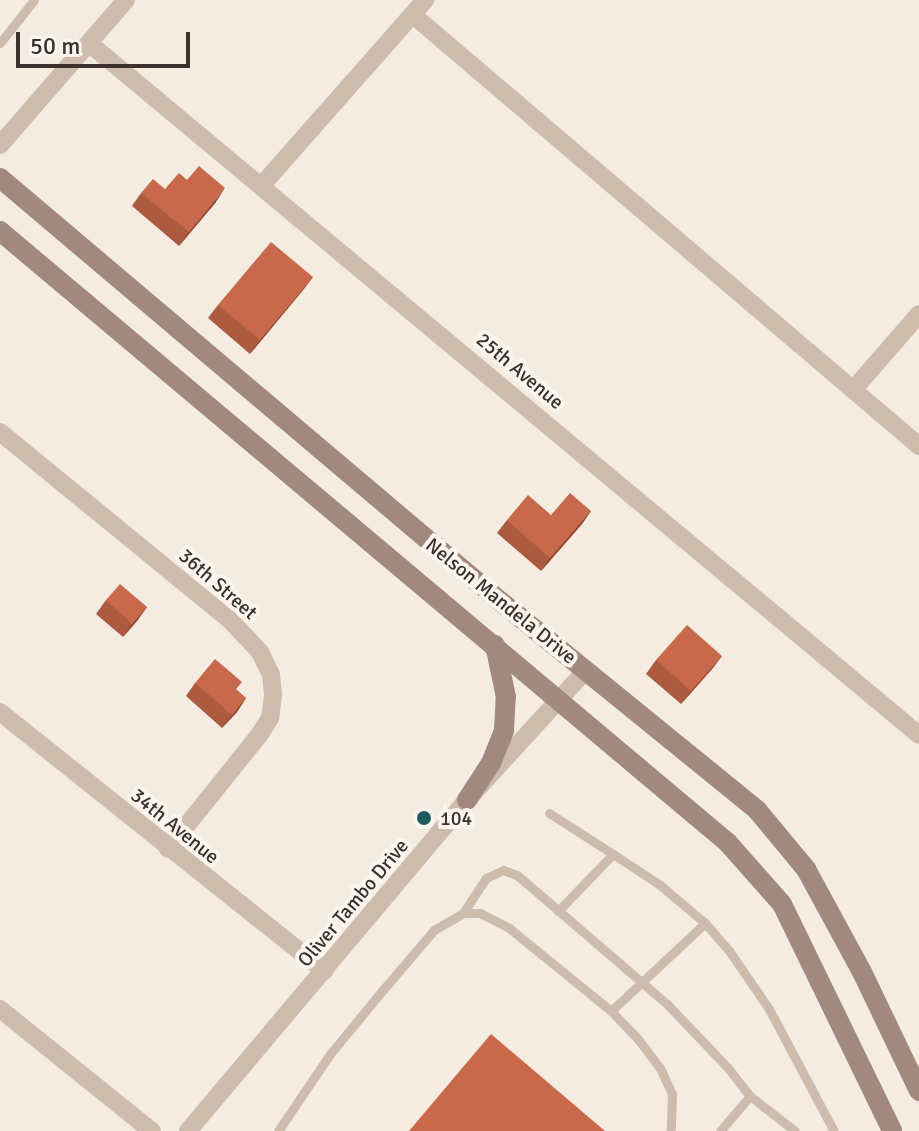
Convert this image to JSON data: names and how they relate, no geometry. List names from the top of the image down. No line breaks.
{"streets":{"main road":["Nelson Mandela Drive"],"street":["25th Avenue","36th Street","34th Avenue","Oliver Tambo Drive"]},"crossings":[["36th Street","34th Avenue"],["Nelson Mandela Drive","Oliver Tambo Drive"],["34th Avenue","Oliver Tambo Drive"]],"places":["104"],"scale_bar":"50 m"}
